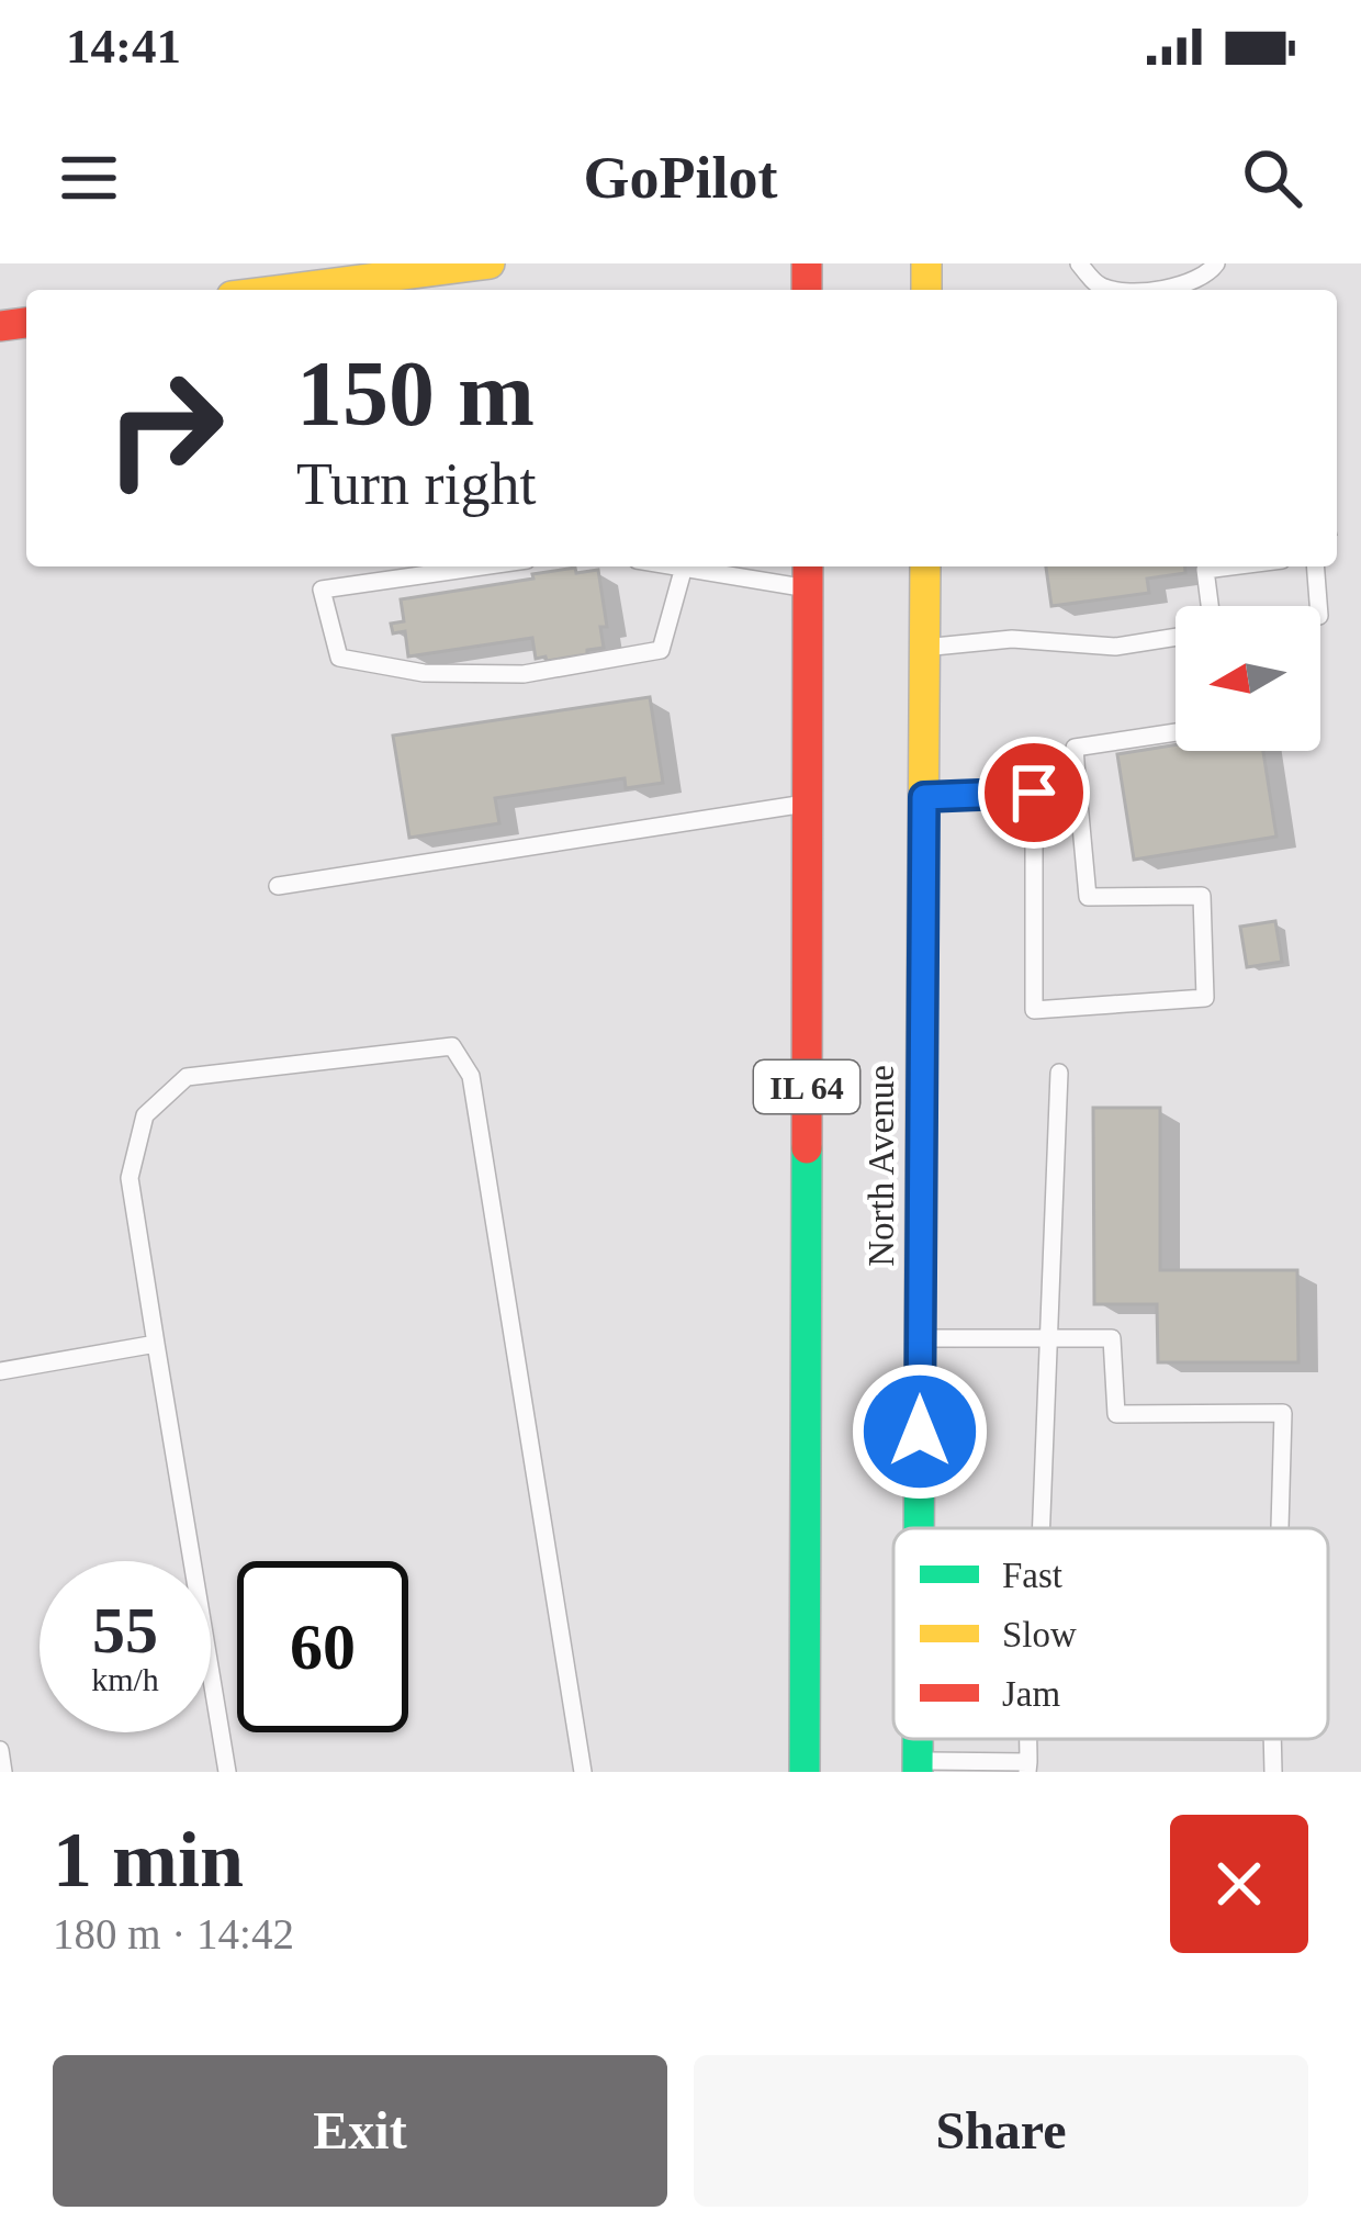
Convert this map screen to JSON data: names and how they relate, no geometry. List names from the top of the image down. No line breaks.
{"streets":{"main road":["IL 64","North Avenue"]},"legend":["Fast","Slow","Jam"],"north":"left","page":{"status":"14:41","header":"GoPilot","turn":["150 m","Turn right"],"speed":"55 km/h","limit":"60","heading":["1 min","180 m · 14:42"],"buttons":["Exit","Share"]}}
